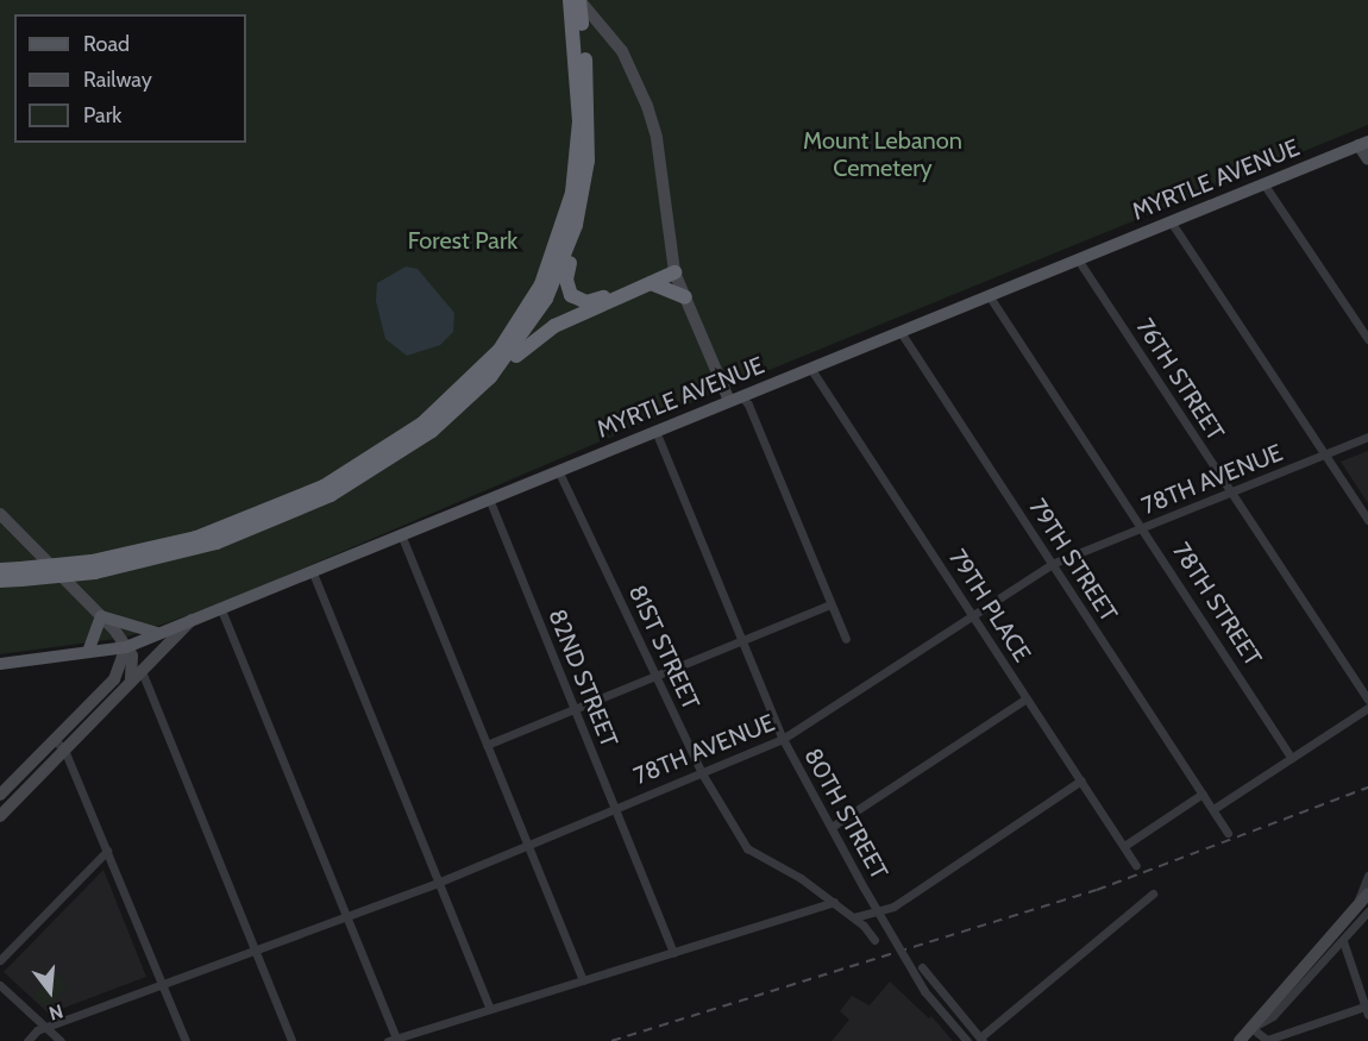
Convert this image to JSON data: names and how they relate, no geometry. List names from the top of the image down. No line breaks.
{"streets":{"main road":["MYRTLE AVENUE"],"street":["76TH STREET","78TH AVENUE","79TH STREET","78TH STREET","79TH PLACE","81ST STREET","82ND STREET","80TH STREET"]},"crossings":[["MYRTLE AVENUE","76TH STREET"],["MYRTLE AVENUE","79TH STREET"],["MYRTLE AVENUE","78TH STREET"],["MYRTLE AVENUE","79TH PLACE"],["MYRTLE AVENUE","81ST STREET"],["MYRTLE AVENUE","82ND STREET"],["MYRTLE AVENUE","80TH STREET"],["76TH STREET","78TH AVENUE"],["78TH AVENUE","79TH STREET"],["78TH AVENUE","78TH STREET"],["78TH AVENUE","79TH PLACE"],["78TH AVENUE","81ST STREET"],["78TH AVENUE","82ND STREET"],["78TH AVENUE","80TH STREET"]],"parks":["Mount Lebanon Cemetery","Forest Park"],"legend":["Road","Railway","Park"],"north":"bottom"}
